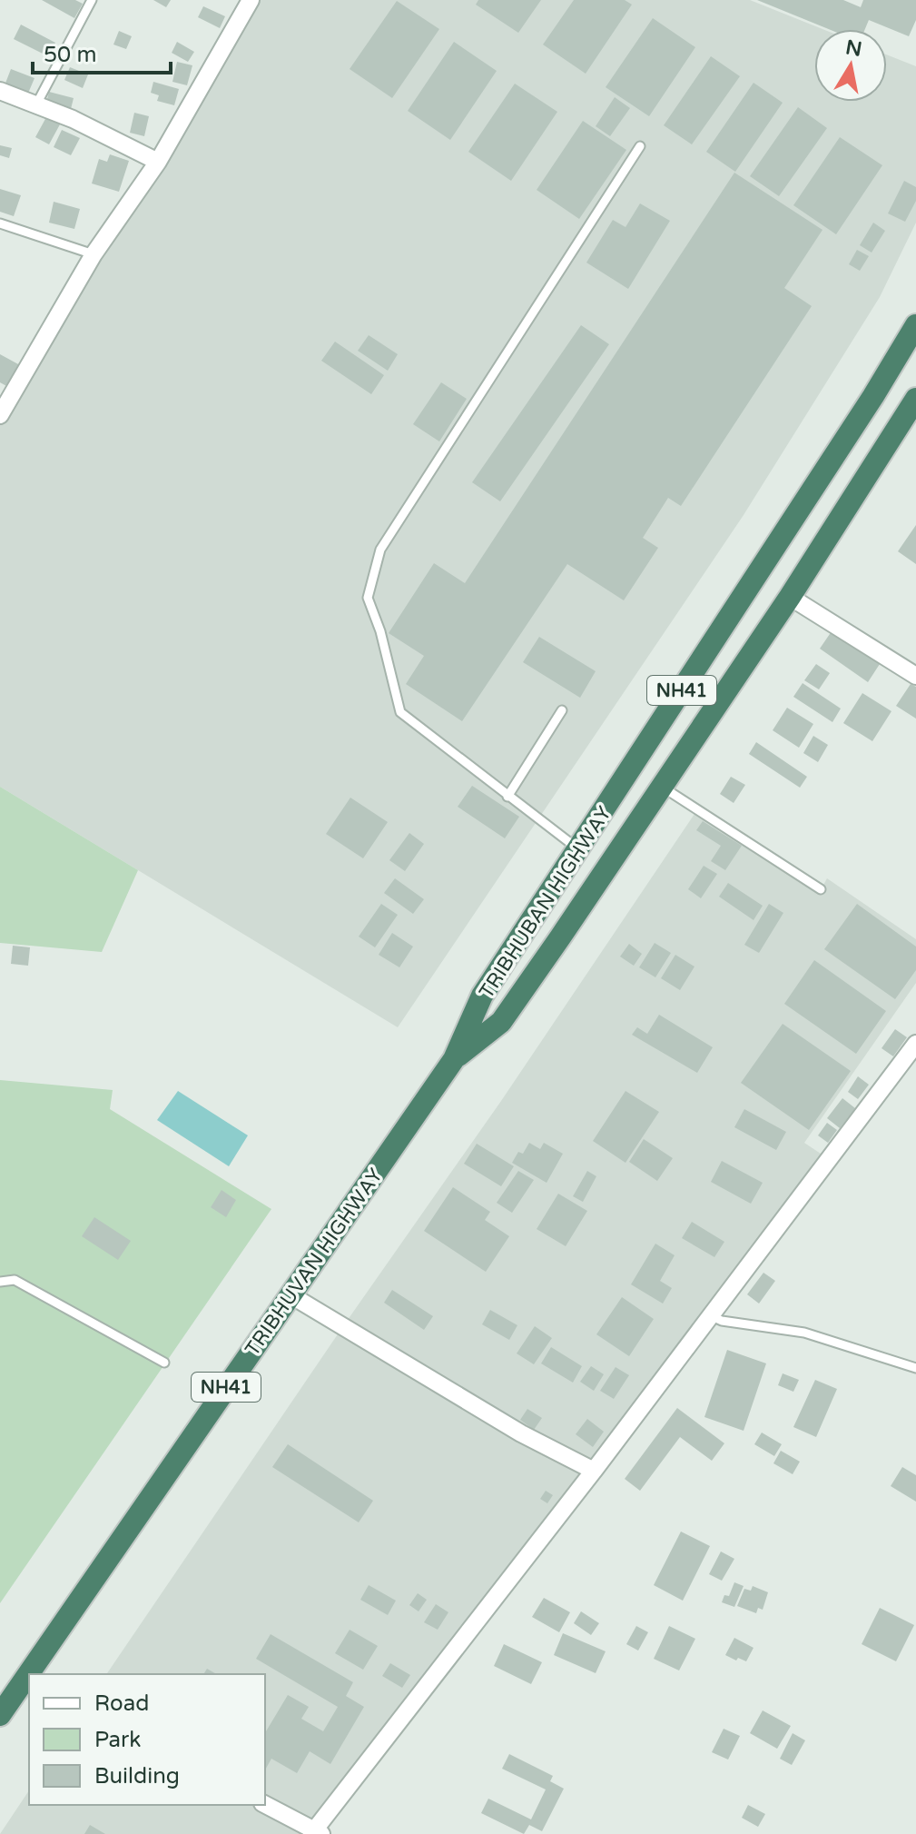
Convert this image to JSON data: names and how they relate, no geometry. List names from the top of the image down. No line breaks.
{"streets":{"highway":["NH41","TRIBHUBAN HIGHWAY","TRIBHUVAN HIGHWAY"]},"crossings":[["TRIBHUBAN HIGHWAY","TRIBHUVAN HIGHWAY"]],"legend":["Road","Park","Building"],"scale_bar":"50 m","north":"top"}
